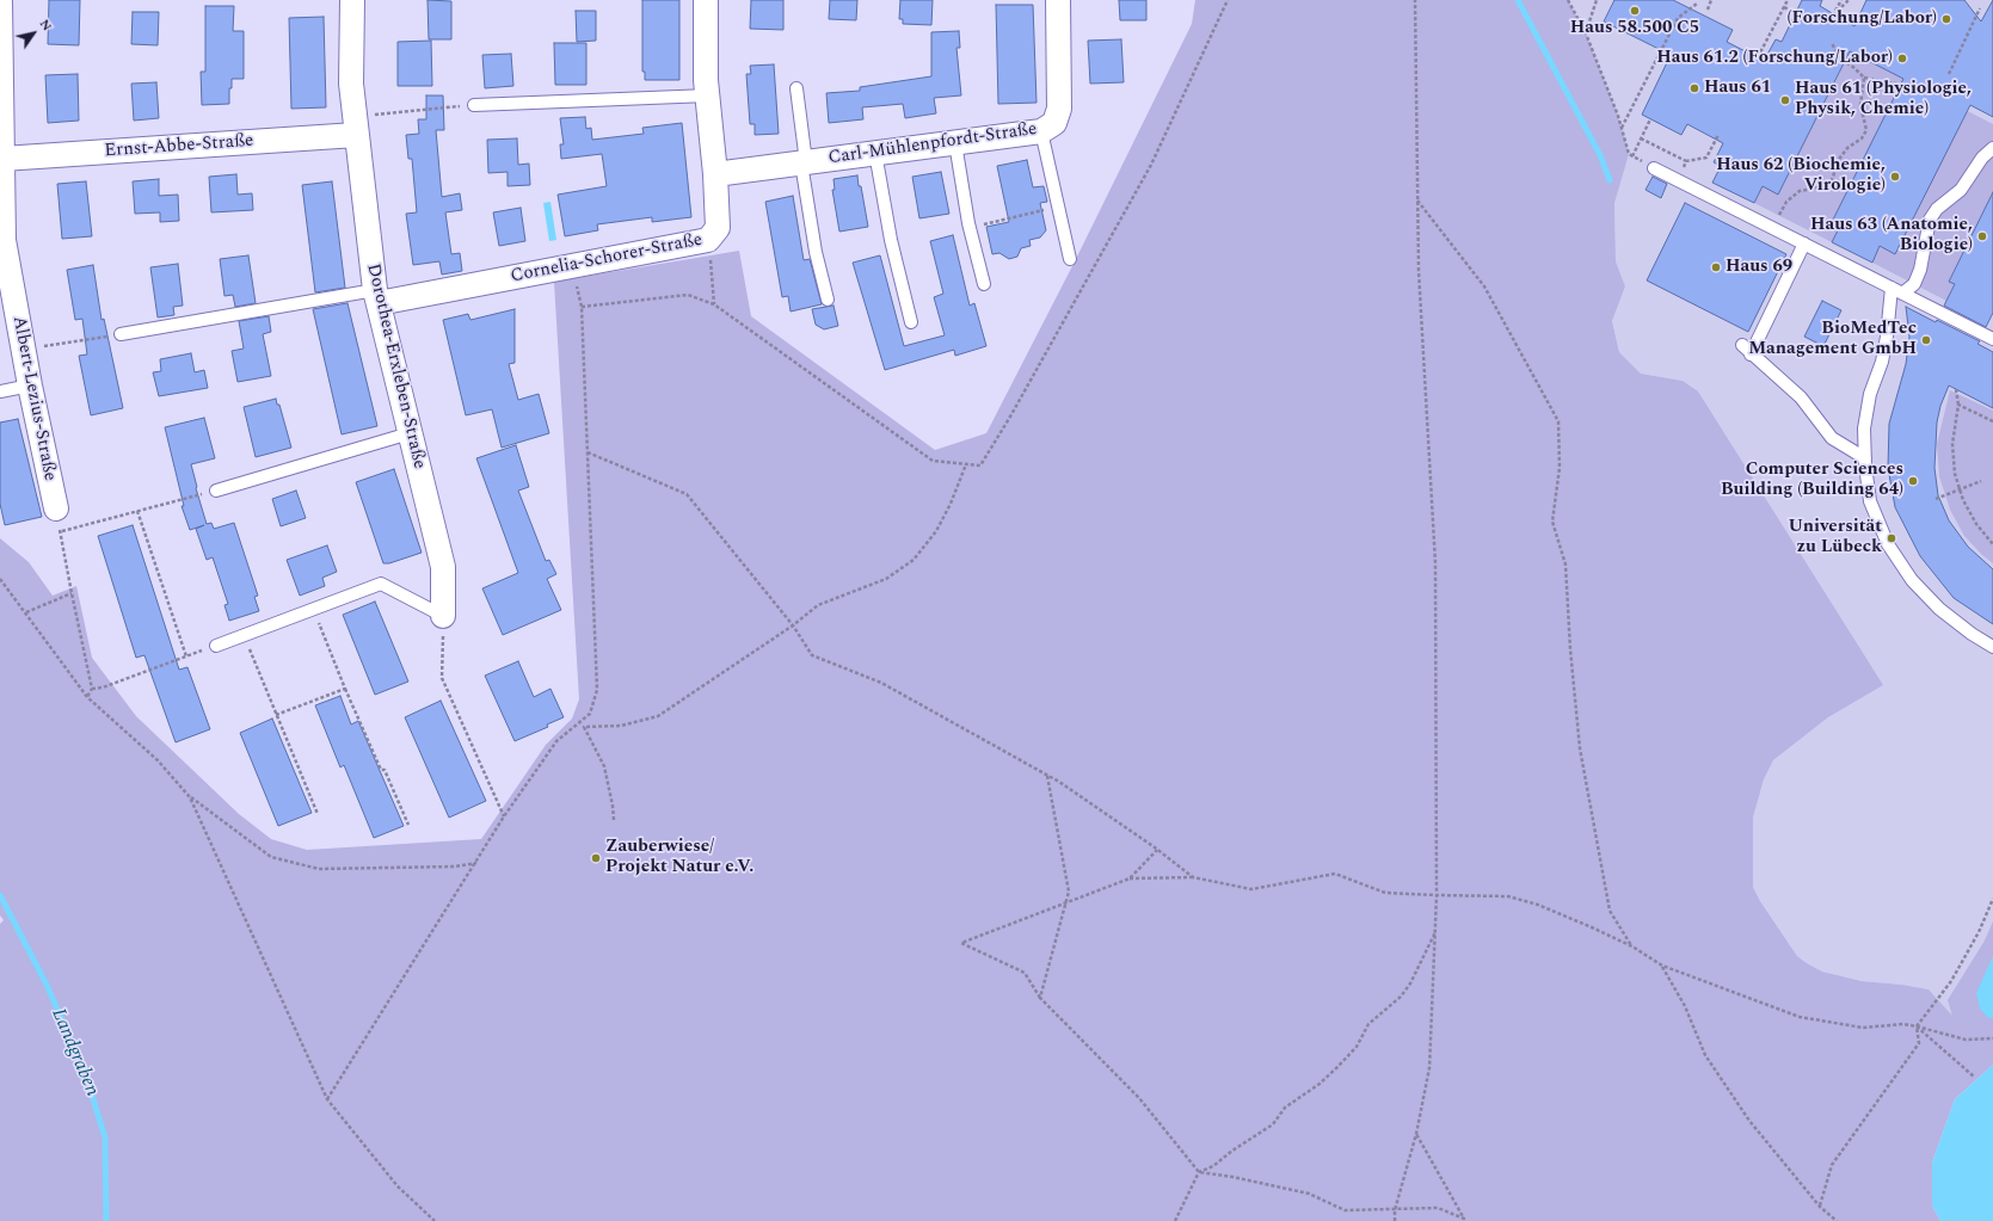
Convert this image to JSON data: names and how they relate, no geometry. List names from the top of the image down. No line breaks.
{"streets":{"street":["Carl-Mühlenpfordt-Straße","Ernst-Abbe-Straße","Cornelia-Schorer-Straße","Dorothea-Erxleben-Straße","Albert-Lezius-Straße"]},"crossings":[["Carl-Mühlenpfordt-Straße","Cornelia-Schorer-Straße"],["Ernst-Abbe-Straße","Dorothea-Erxleben-Straße"],["Ernst-Abbe-Straße","Albert-Lezius-Straße"],["Cornelia-Schorer-Straße","Dorothea-Erxleben-Straße"]],"water":["Landgraben"],"places":["Haus 58.500 C5","(Forschung/Labor)","Haus 61.2 (Forschung/Labor)","Haus 61","Haus 61 (Physiologie, Physik, Chemie)","Haus 62 (Biochemie, Virologie)","Haus 63 (Anatomie, Biologie)","Haus 69","BioMedTec Management GmbH","Computer Sciences Building (Building 64)","Universität zu Lübeck","Zauberwiese/ Projekt Natur e.V."],"north":"top right"}
